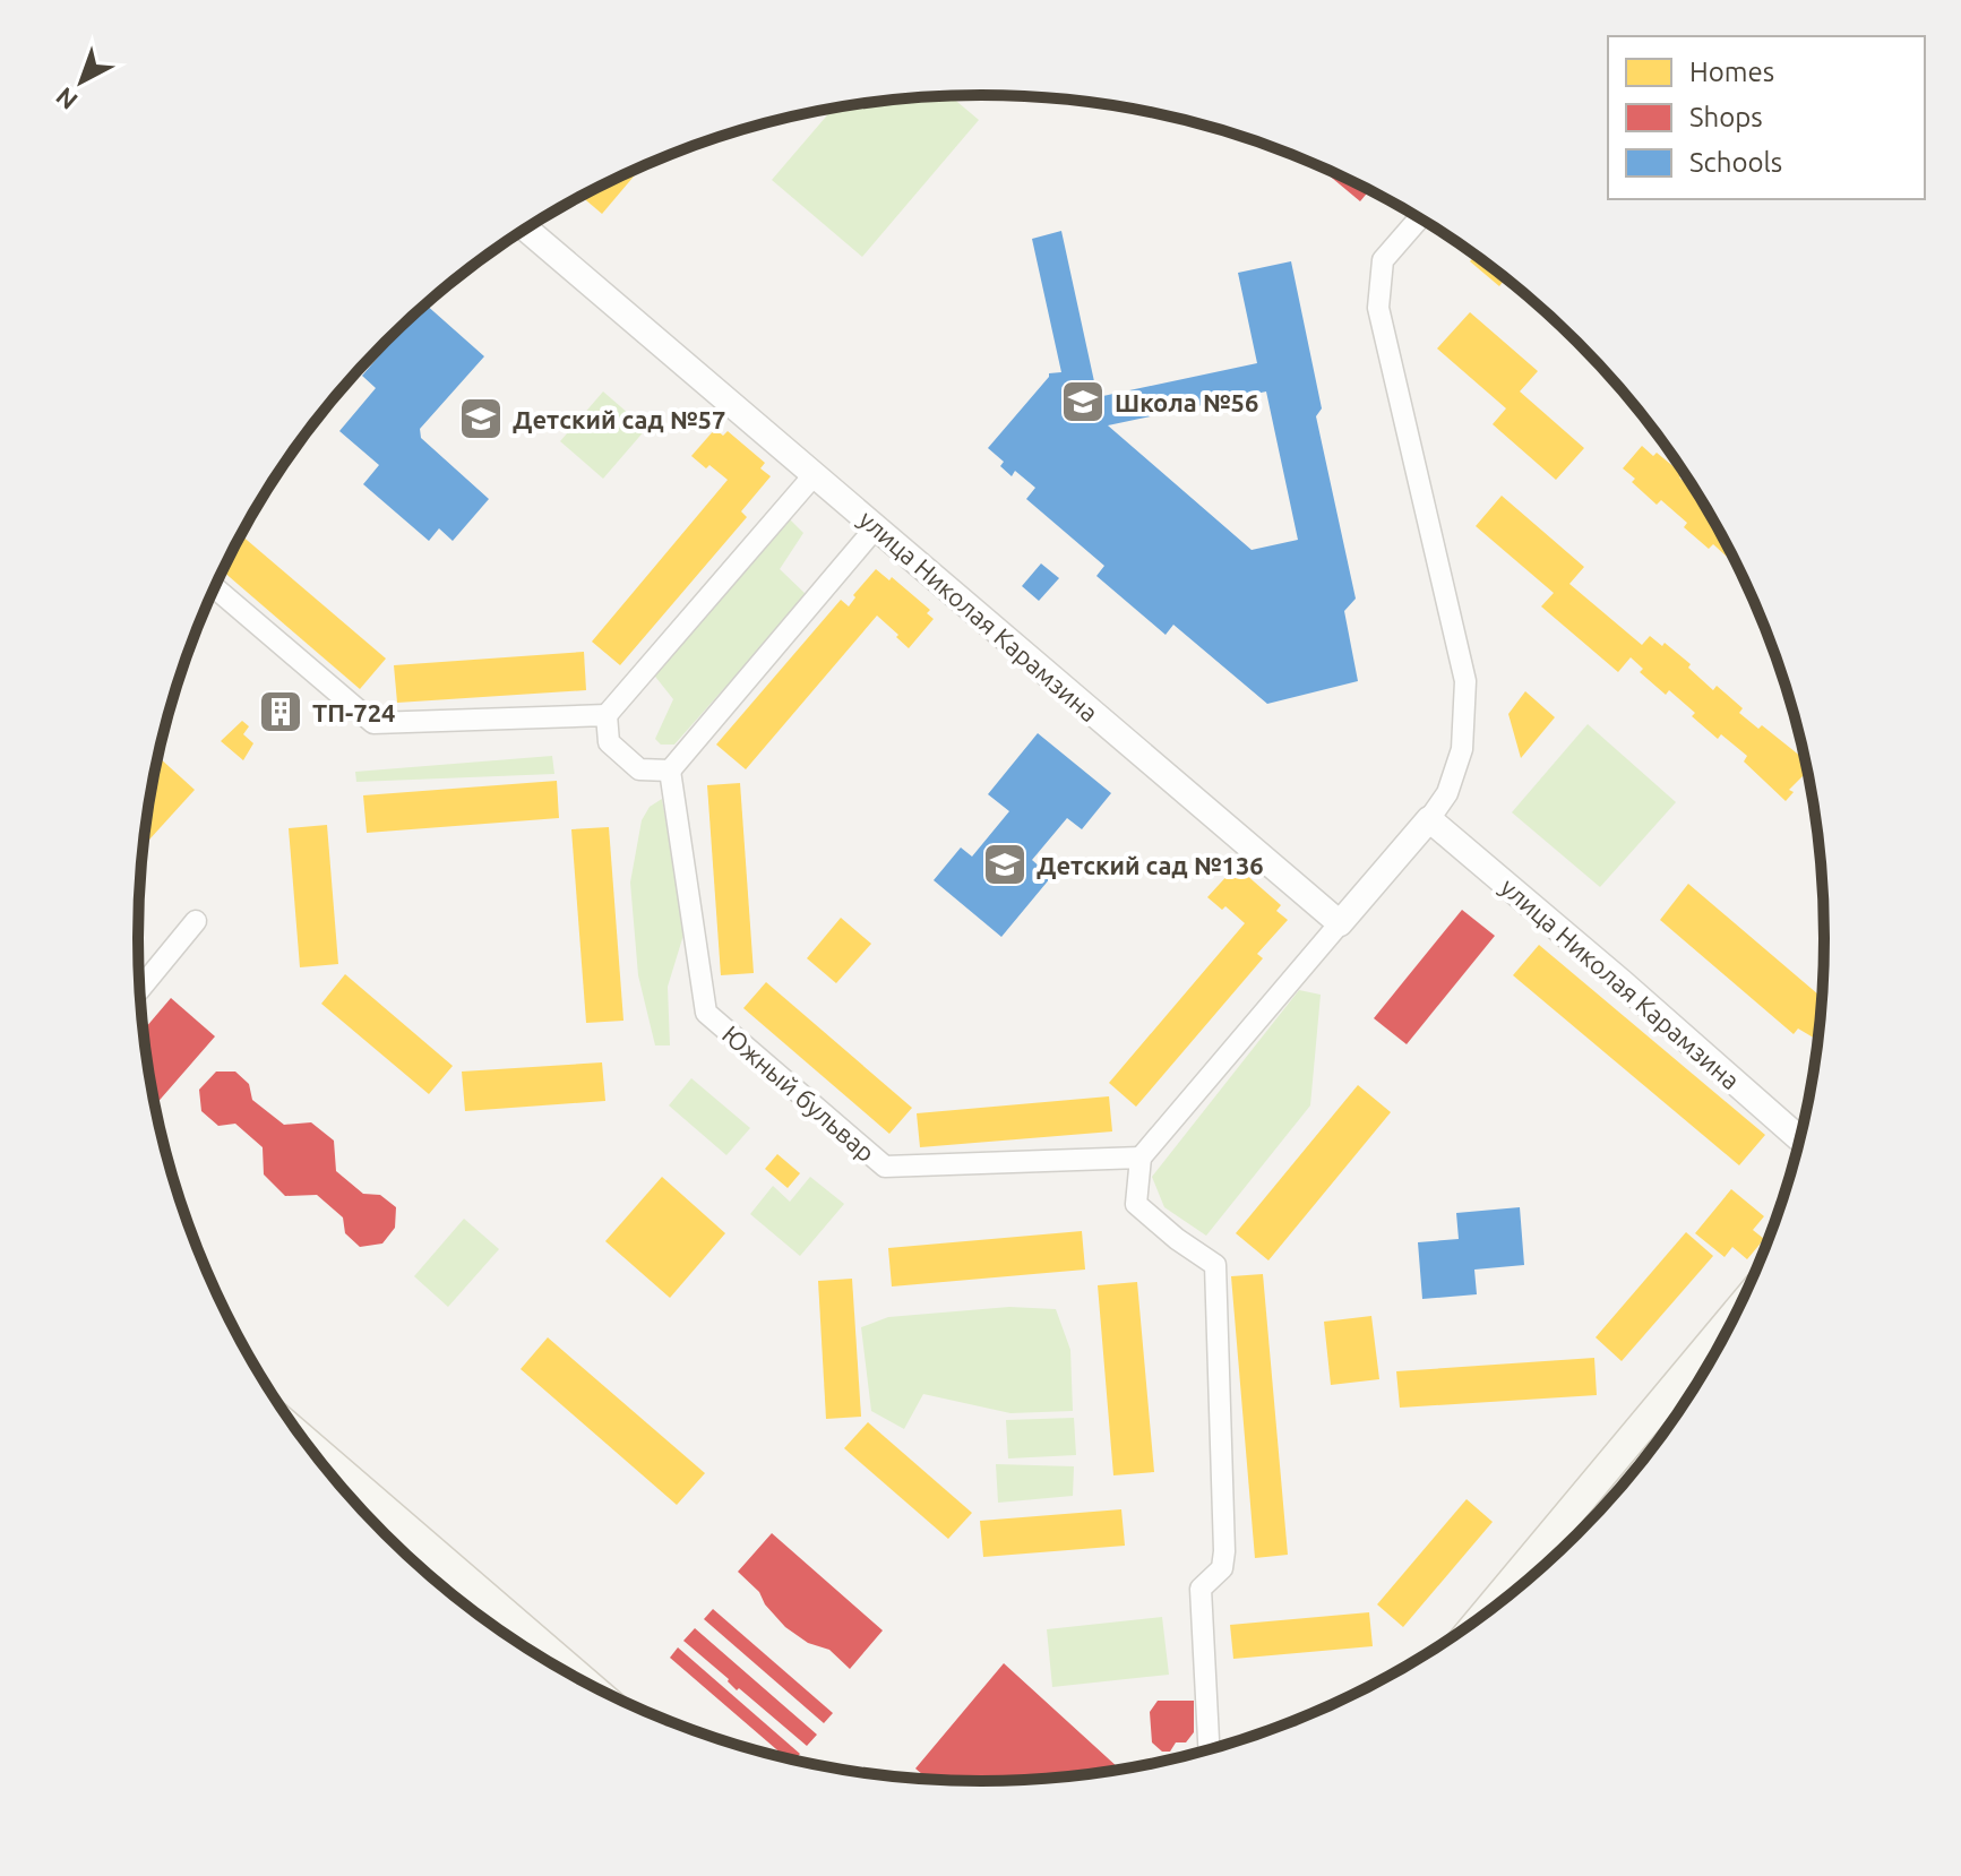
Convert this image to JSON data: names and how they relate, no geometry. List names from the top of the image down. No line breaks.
{"streets":{"street":["улица Николая Карамзина","Южный бульвар"]},"places":{"school or university":["Школа №56","Детский сад №57","Детский сад №136"],"building":["ТП-724"]},"legend":["Homes","Shops","Schools"],"north":"bottom left"}
